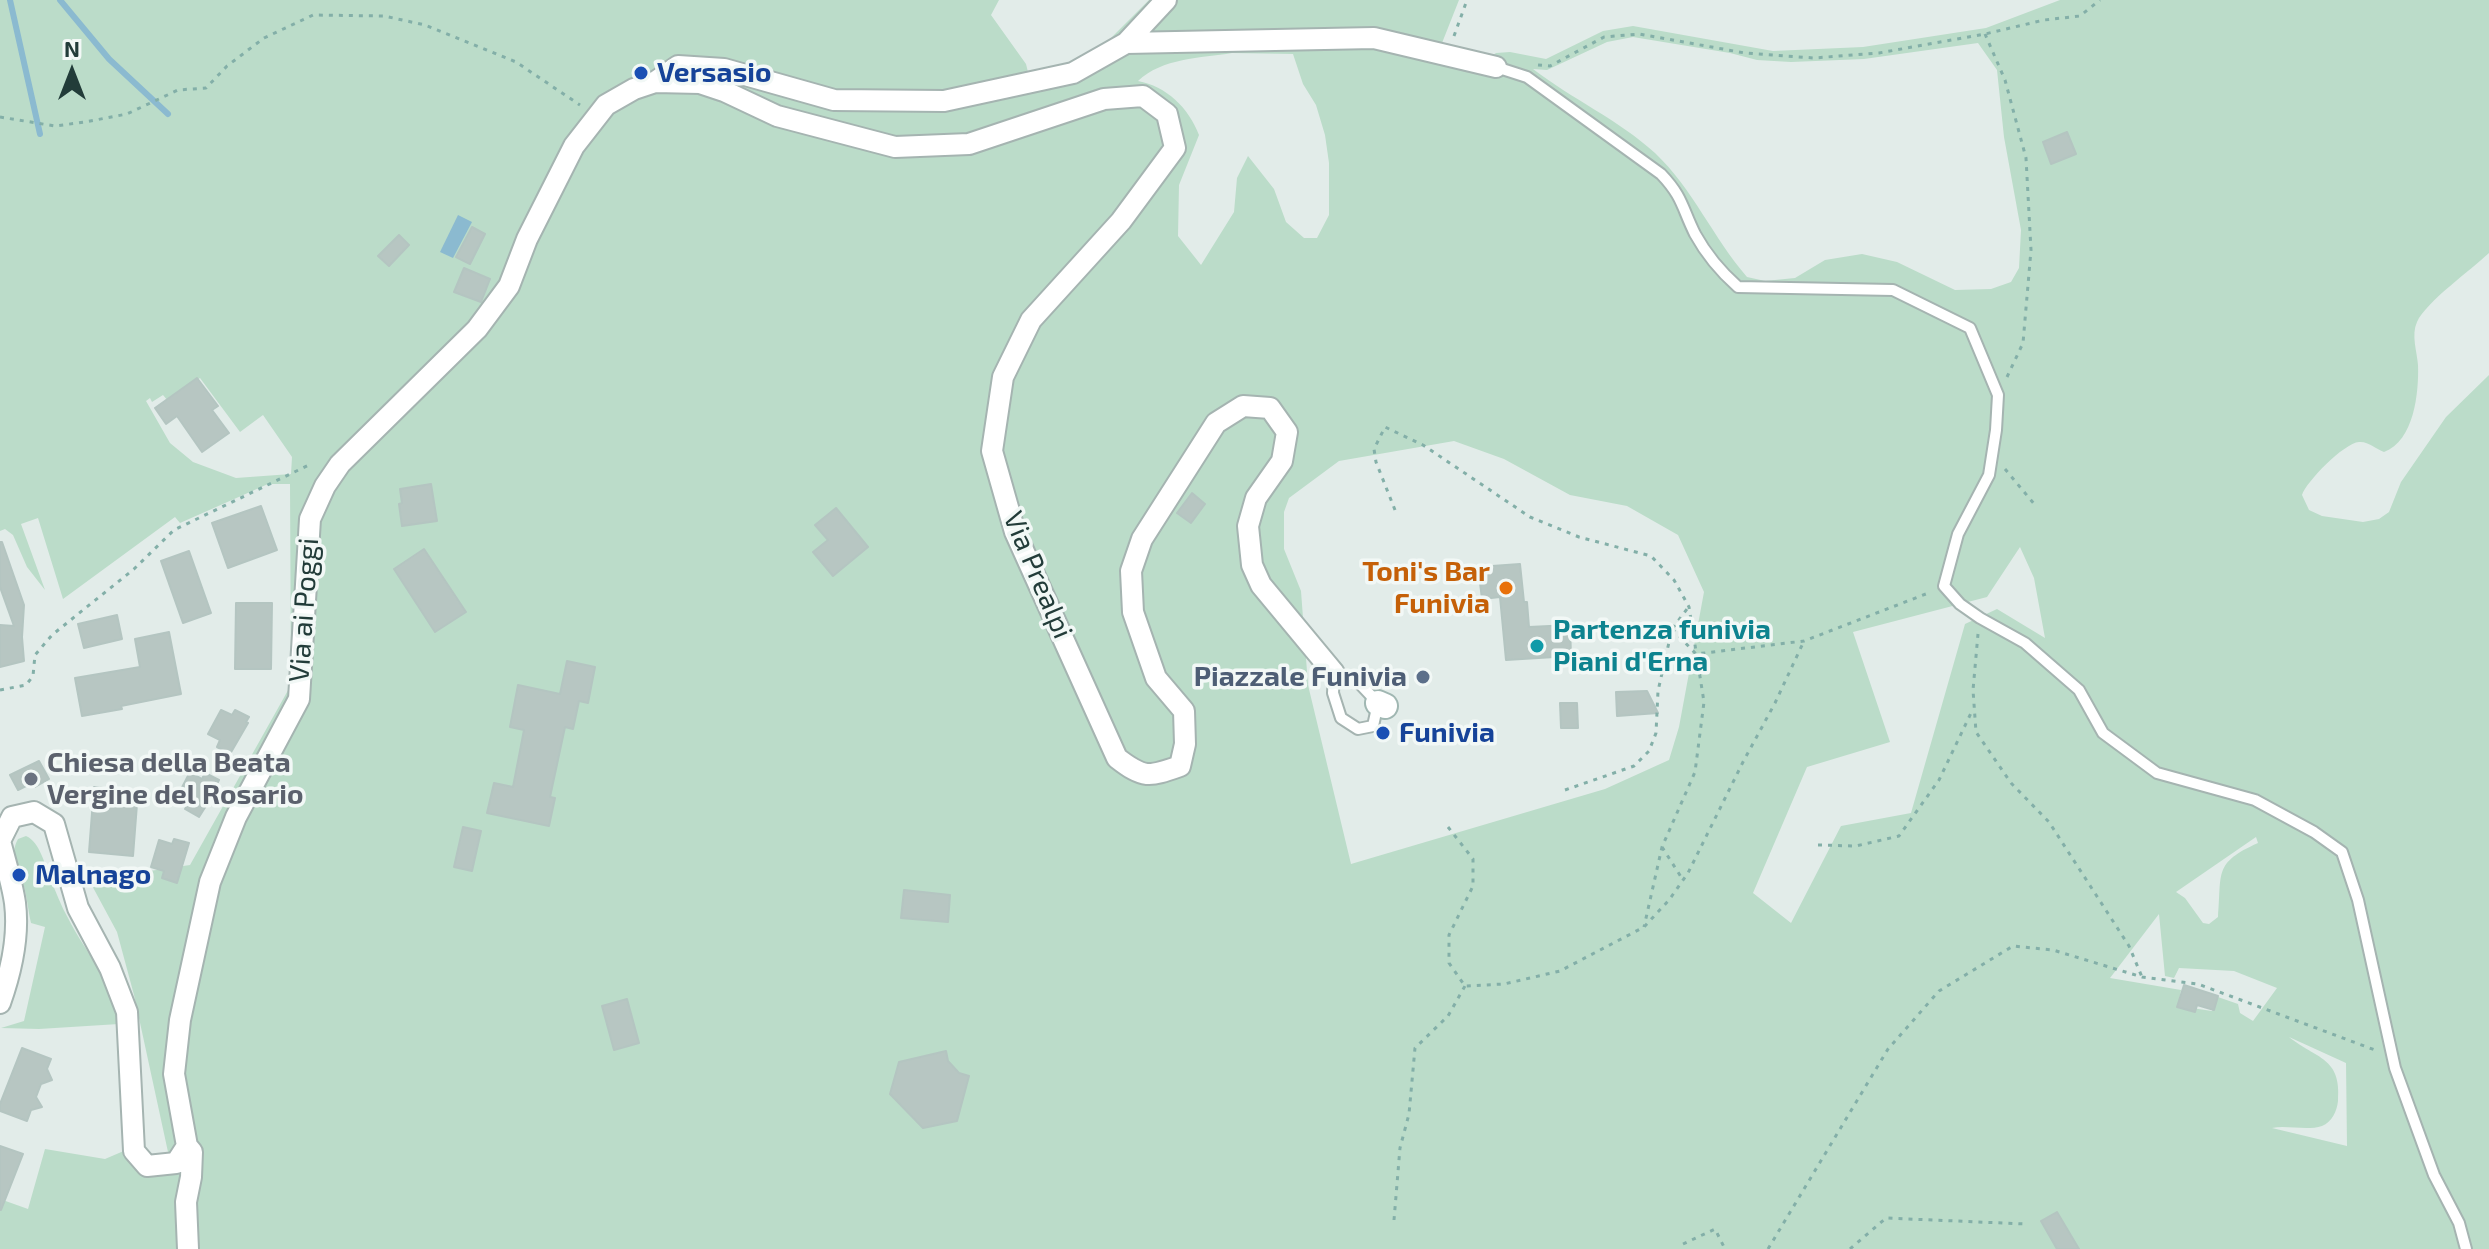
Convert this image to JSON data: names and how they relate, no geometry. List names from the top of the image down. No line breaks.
{"streets":{"street":["Via Prealpi","Via ai Poggi"]},"crossings":[["Via Prealpi","Via ai Poggi"]],"places":["Versasio","Toni's Bar Funivia","Partenza funivia Piani d'Erna","Piazzale Funivia","Funivia","Chiesa della Beata Vergine del Rosario","Malnago"],"north":"top"}
